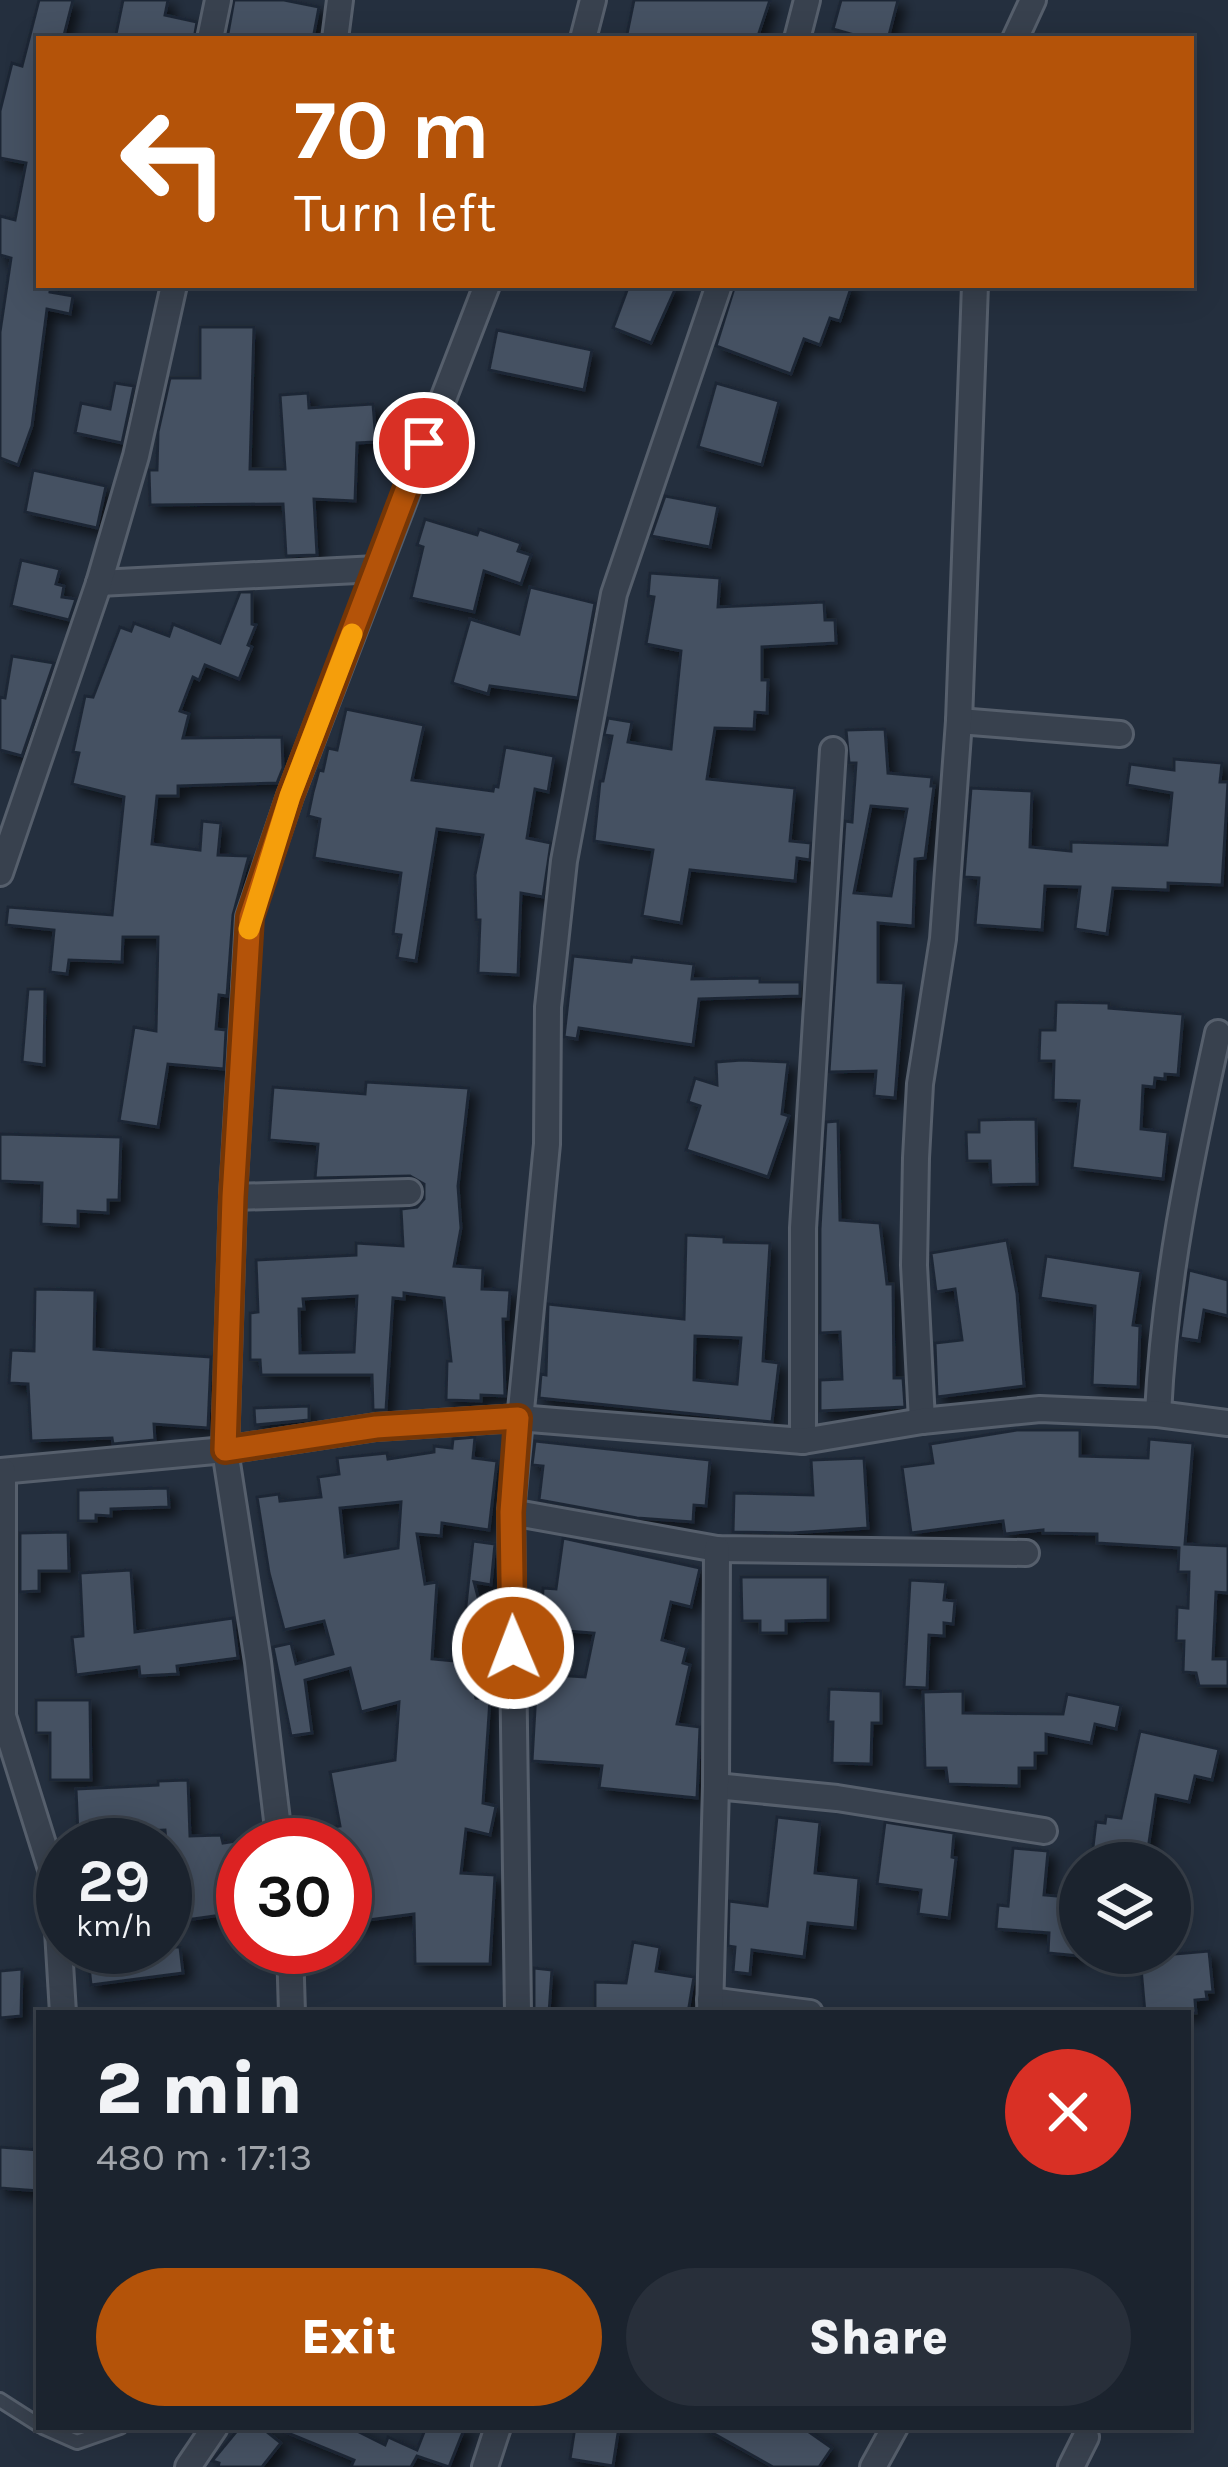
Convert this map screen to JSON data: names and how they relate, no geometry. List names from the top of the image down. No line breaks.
{"page":{"turn":["70 m","Turn left"],"speed":"29 km/h","limit":"30","heading":["2 min","480 m · 17:13"],"buttons":["Exit","Share"]}}
